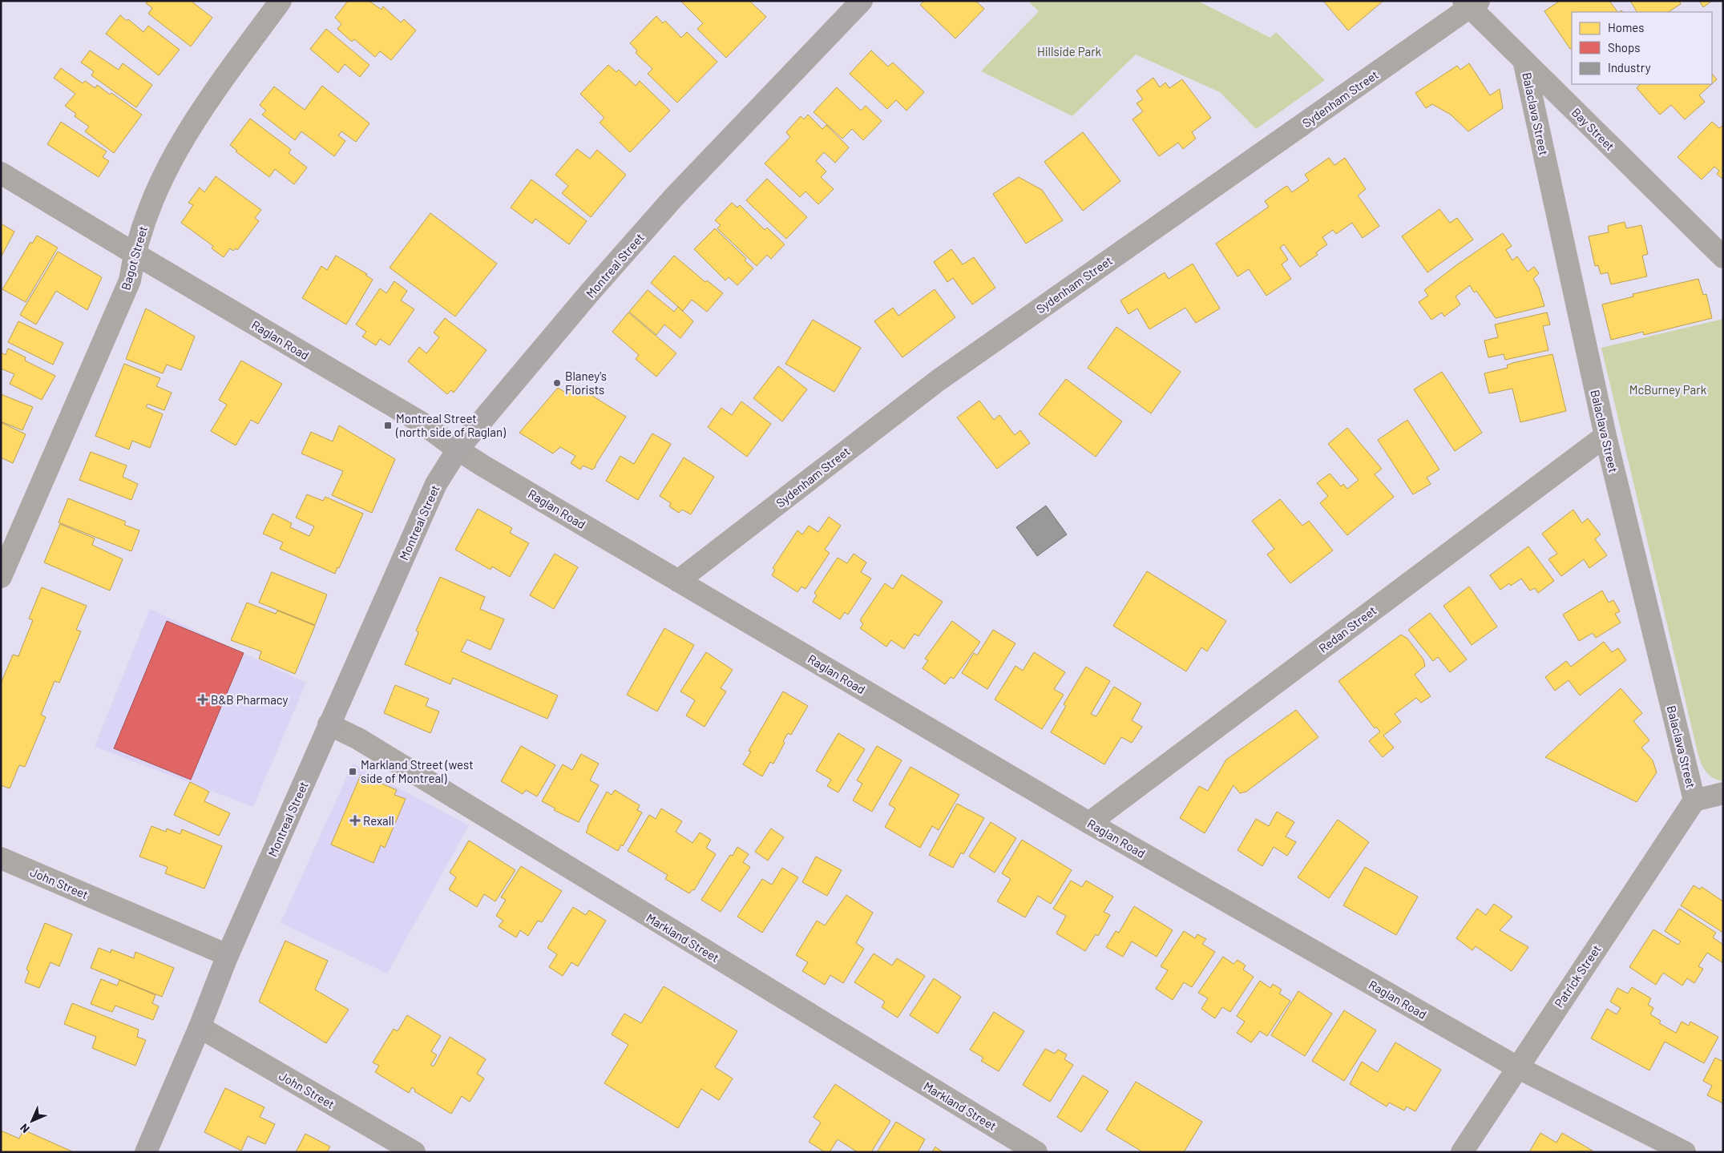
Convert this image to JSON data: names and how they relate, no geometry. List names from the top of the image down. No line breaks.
{"streets":{"main road":["Montreal Street"],"street":["Sydenham Street","Balaclava Street","Bay Street","Bagot Street","Raglan Road","Redan Street","John Street","Markland Street","Patrick Street"]},"crossings":[["Sydenham Street","Bay Street"],["Sydenham Street","Raglan Road"],["Balaclava Street","Bay Street"],["Balaclava Street","Redan Street"],["Balaclava Street","Patrick Street"],["Bagot Street","Raglan Road"],["Montreal Street","Raglan Road"],["Montreal Street","John Street"],["Montreal Street","Markland Street"],["Raglan Road","Redan Street"],["Raglan Road","Patrick Street"]],"parks":["Hillside Park","McBurney Park"],"places":{"other":["Blaney's Florists"],"transit":["Montreal Street (north side of Raglan)","Markland Street (west side of Montreal)"],"health":["B&B Pharmacy","Rexall"]},"legend":["Homes","Shops","Industry"],"north":"bottom left"}
